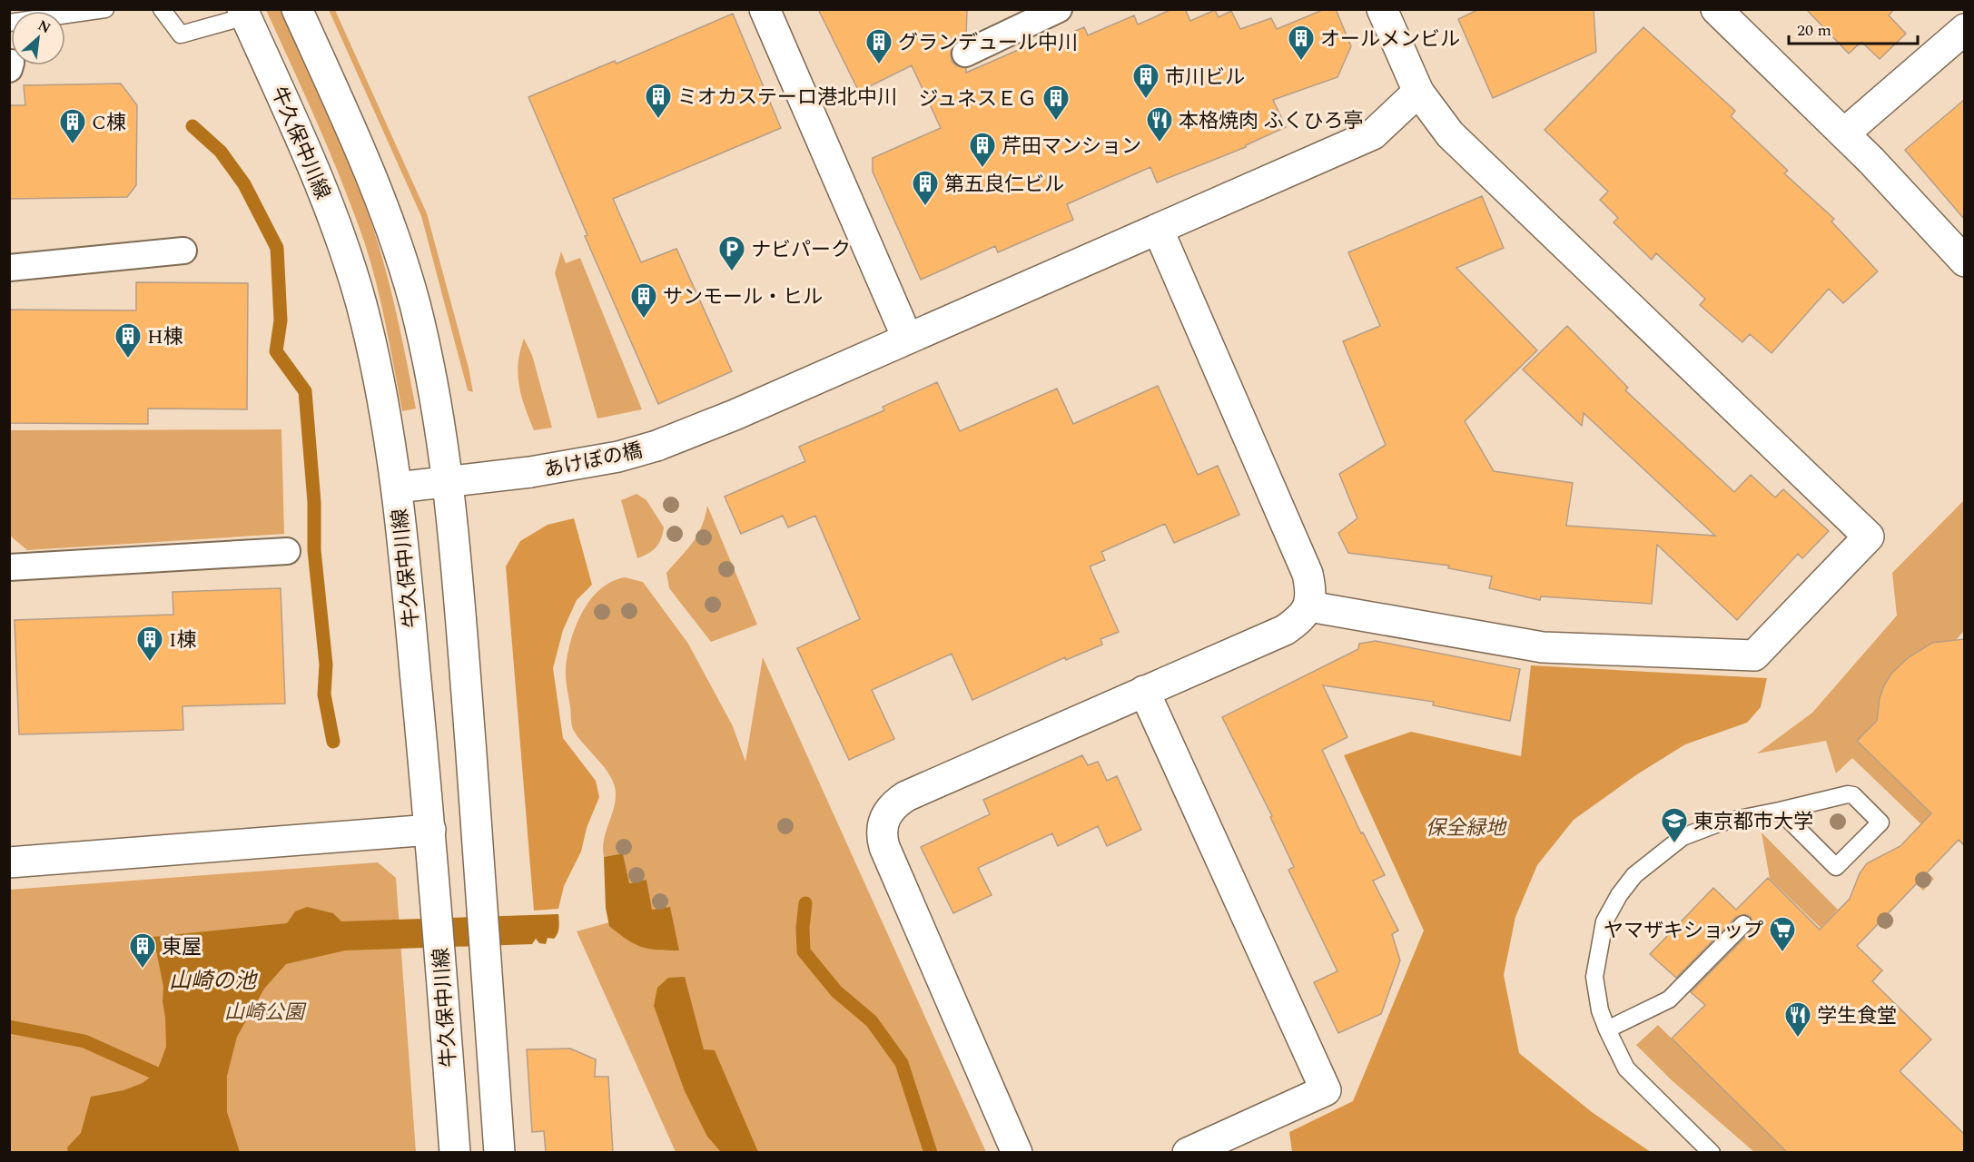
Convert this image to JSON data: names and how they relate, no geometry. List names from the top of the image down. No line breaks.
{"streets":{"street":["牛久保中川線","あけぼの橋"]},"crossings":[["牛久保中川線","あけぼの橋"]],"water":["山崎の池"],"parks":["保全緑地","山崎公園"],"places":{"building":["オールメンビル","グランデュール中川","市川ビル","ミオカステーロ港北中川","ジュネスＥＧ","C棟","芹田マンション","第五良仁ビル","サンモール・ヒル","H棟","I棟","東屋"],"restaurant":["本格焼肉 ふくひろ亭","学生食堂"],"parking":["ナビパーク"],"school or university":["東京都市大学"],"supermarket":["ヤマザキショップ"]},"scale_bar":"20 m","north":"top right"}
